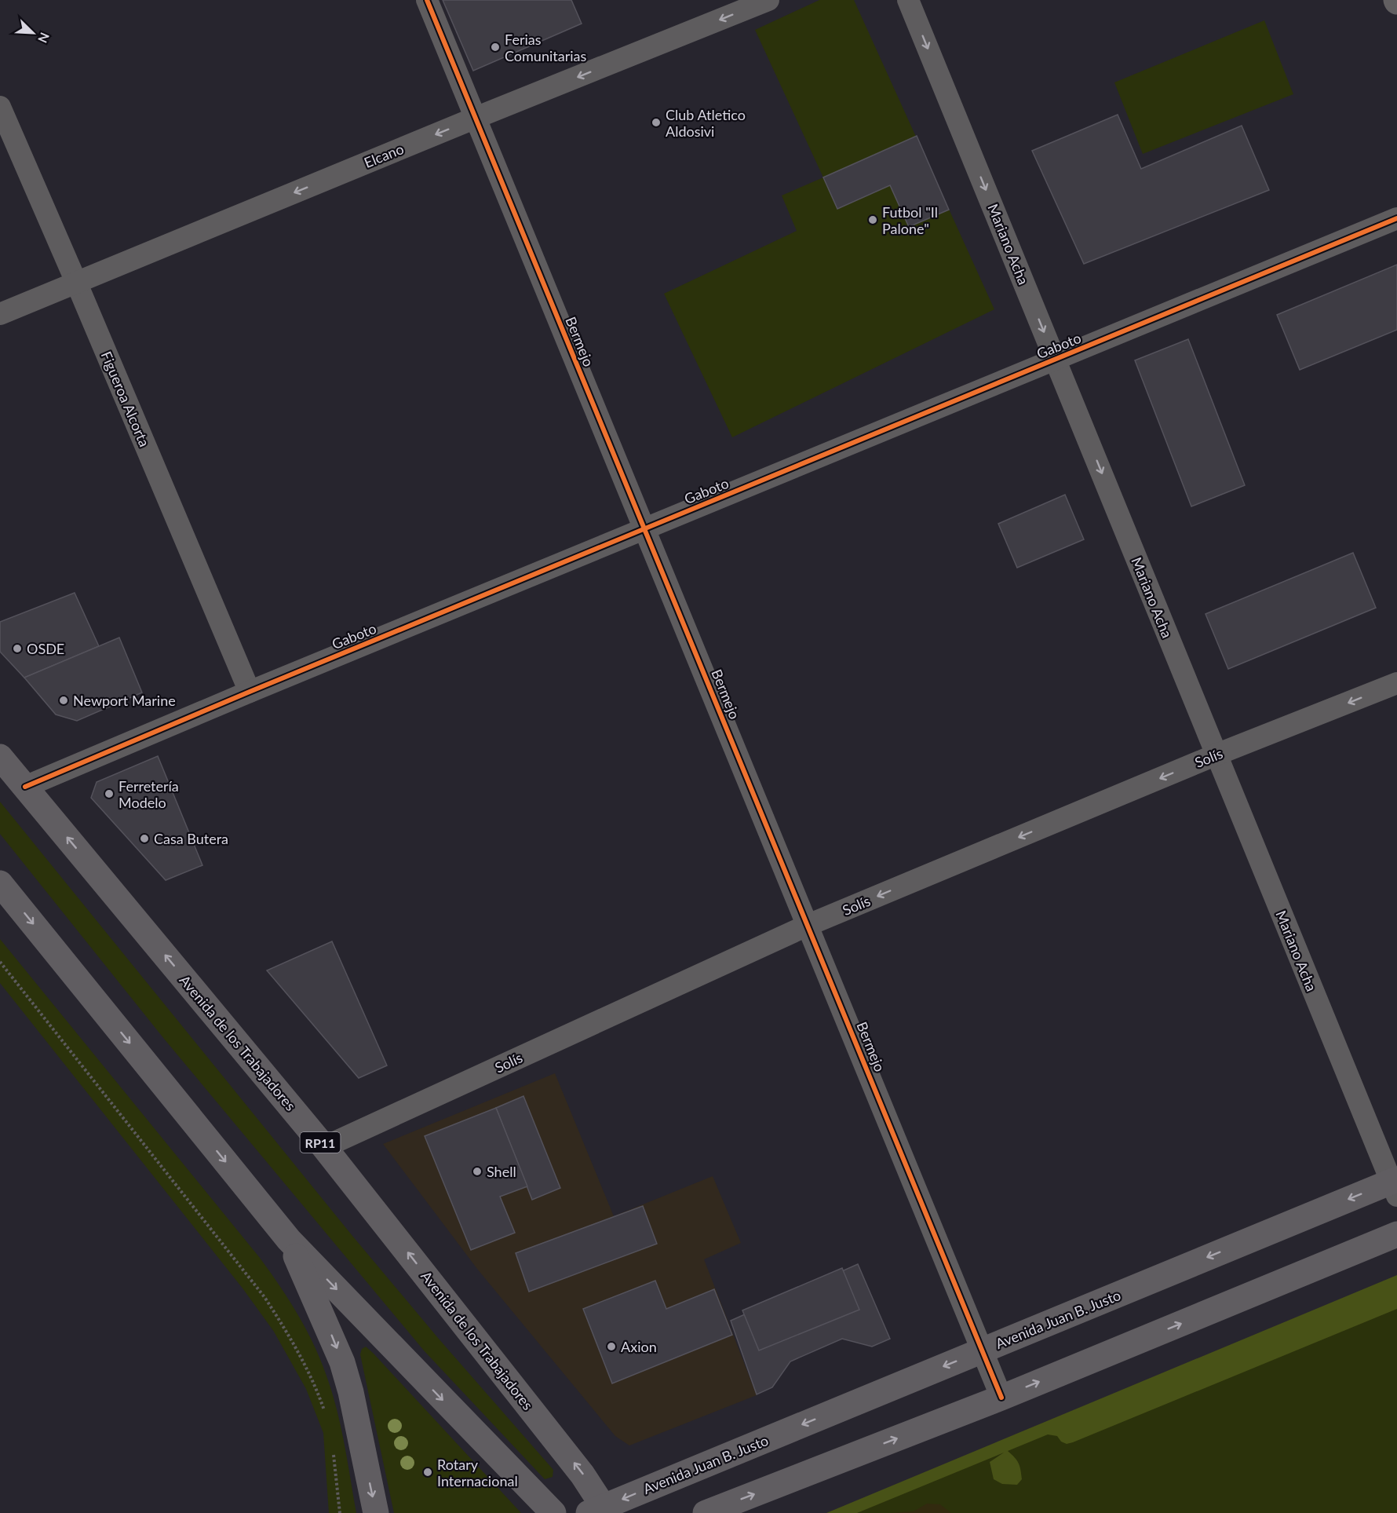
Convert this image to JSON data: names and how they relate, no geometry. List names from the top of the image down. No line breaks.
{"streets":{"main road":["Avenida de los Trabajadores","RP11","Avenida Juan B. Justo"],"street":["Elcano","Mariano Acha","Bermejo","Gaboto","Figueroa Alcorta","Solís"]},"crossings":[["Elcano","Bermejo"],["Elcano","Figueroa Alcorta"],["Mariano Acha","Gaboto"],["Mariano Acha","Solís"],["Mariano Acha","Avenida Juan B. Justo"],["Bermejo","Gaboto"],["Bermejo","Solís"],["Bermejo","Avenida Juan B. Justo"],["Gaboto","Figueroa Alcorta"],["Gaboto","Avenida de los Trabajadores"],["Solís","Avenida de los Trabajadores"],["Avenida de los Trabajadores","Avenida Juan B. Justo"]],"one_way":["Elcano","Mariano Acha","Solís"],"places":["Ferias Comunitarias","Club Atletico Aldosivi","Futbol \"Il Palone\"","OSDE","Newport Marine","Ferretería Modelo","Casa Butera","Shell","Axion","Rotary Internacional"],"north":"bottom right"}
